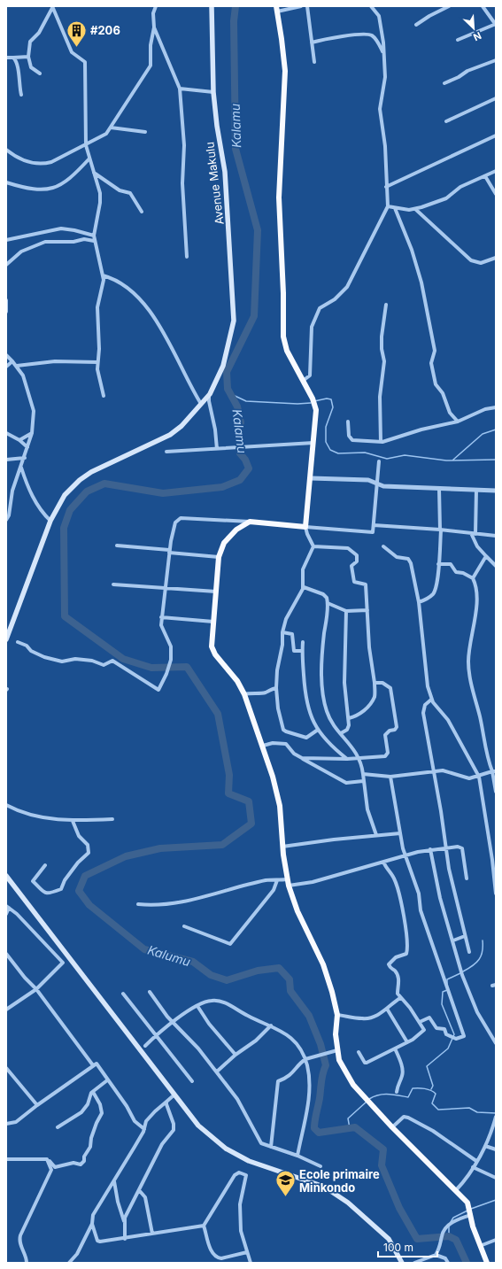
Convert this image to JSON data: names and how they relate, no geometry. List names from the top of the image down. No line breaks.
{"streets":{"main road":["Avenue Makulu"]},"water":["Kalamu","Kalumu"],"places":{"building":["#206"],"school or university":["Ecole primaire Minkondo"]},"scale_bar":"100 m","north":"bottom right"}
